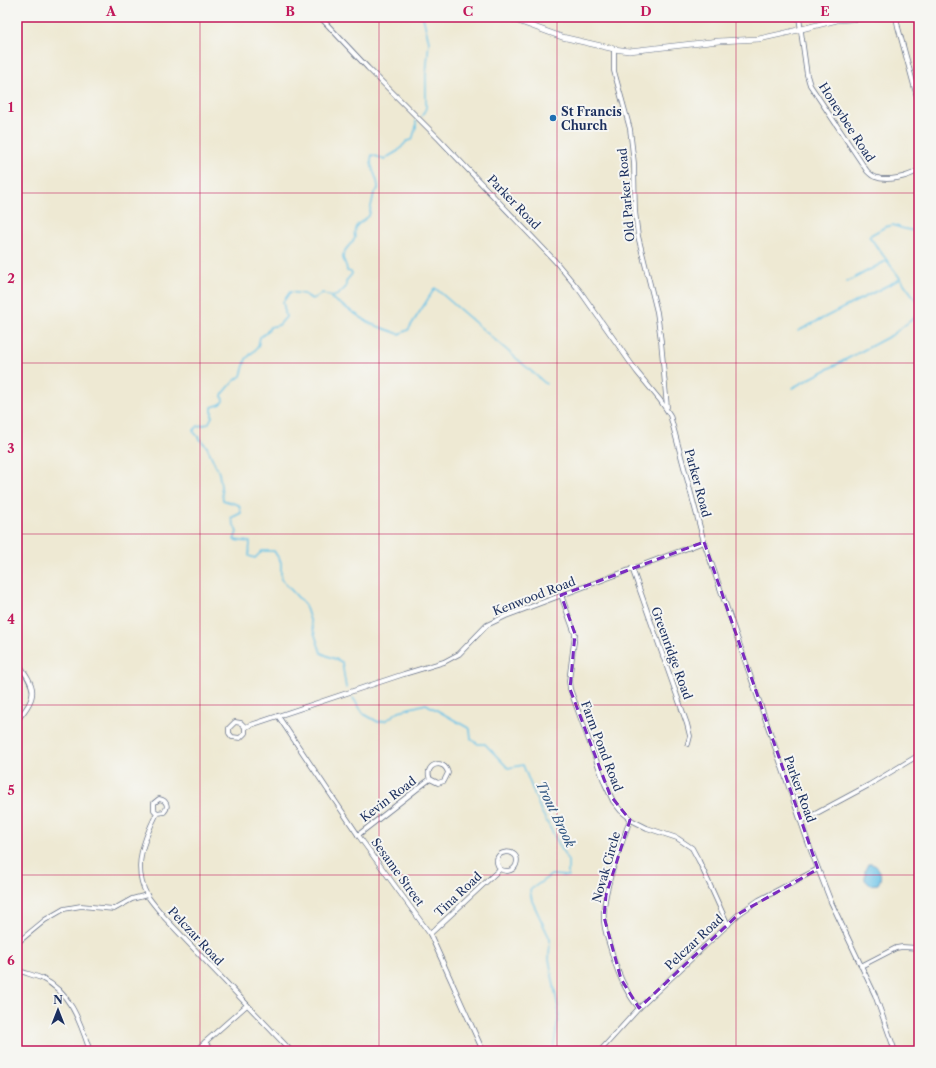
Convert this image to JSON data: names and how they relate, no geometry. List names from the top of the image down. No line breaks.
{"streets":{"street":["Honeybee Road","Old Parker Road","Parker Road","Kenwood Road","Greenridge Road","Farm Pond Road","Kevin Road","Novak Circle","Sesame Street","Tina Road","Pelczar Road"]},"crossings":[["Old Parker Road","Parker Road"],["Parker Road","Kenwood Road"],["Parker Road","Pelczar Road"],["Kenwood Road","Greenridge Road"],["Kenwood Road","Farm Pond Road"],["Kenwood Road","Sesame Street"],["Farm Pond Road","Novak Circle"],["Farm Pond Road","Pelczar Road"],["Kevin Road","Sesame Street"],["Novak Circle","Pelczar Road"],["Sesame Street","Tina Road"]],"water":["Trout Brook"],"places":["St Francis Church"],"north":"top","grid":{"columns":["A","B","C","D","E"],"rows":["1","2","3","4","5","6"]}}
